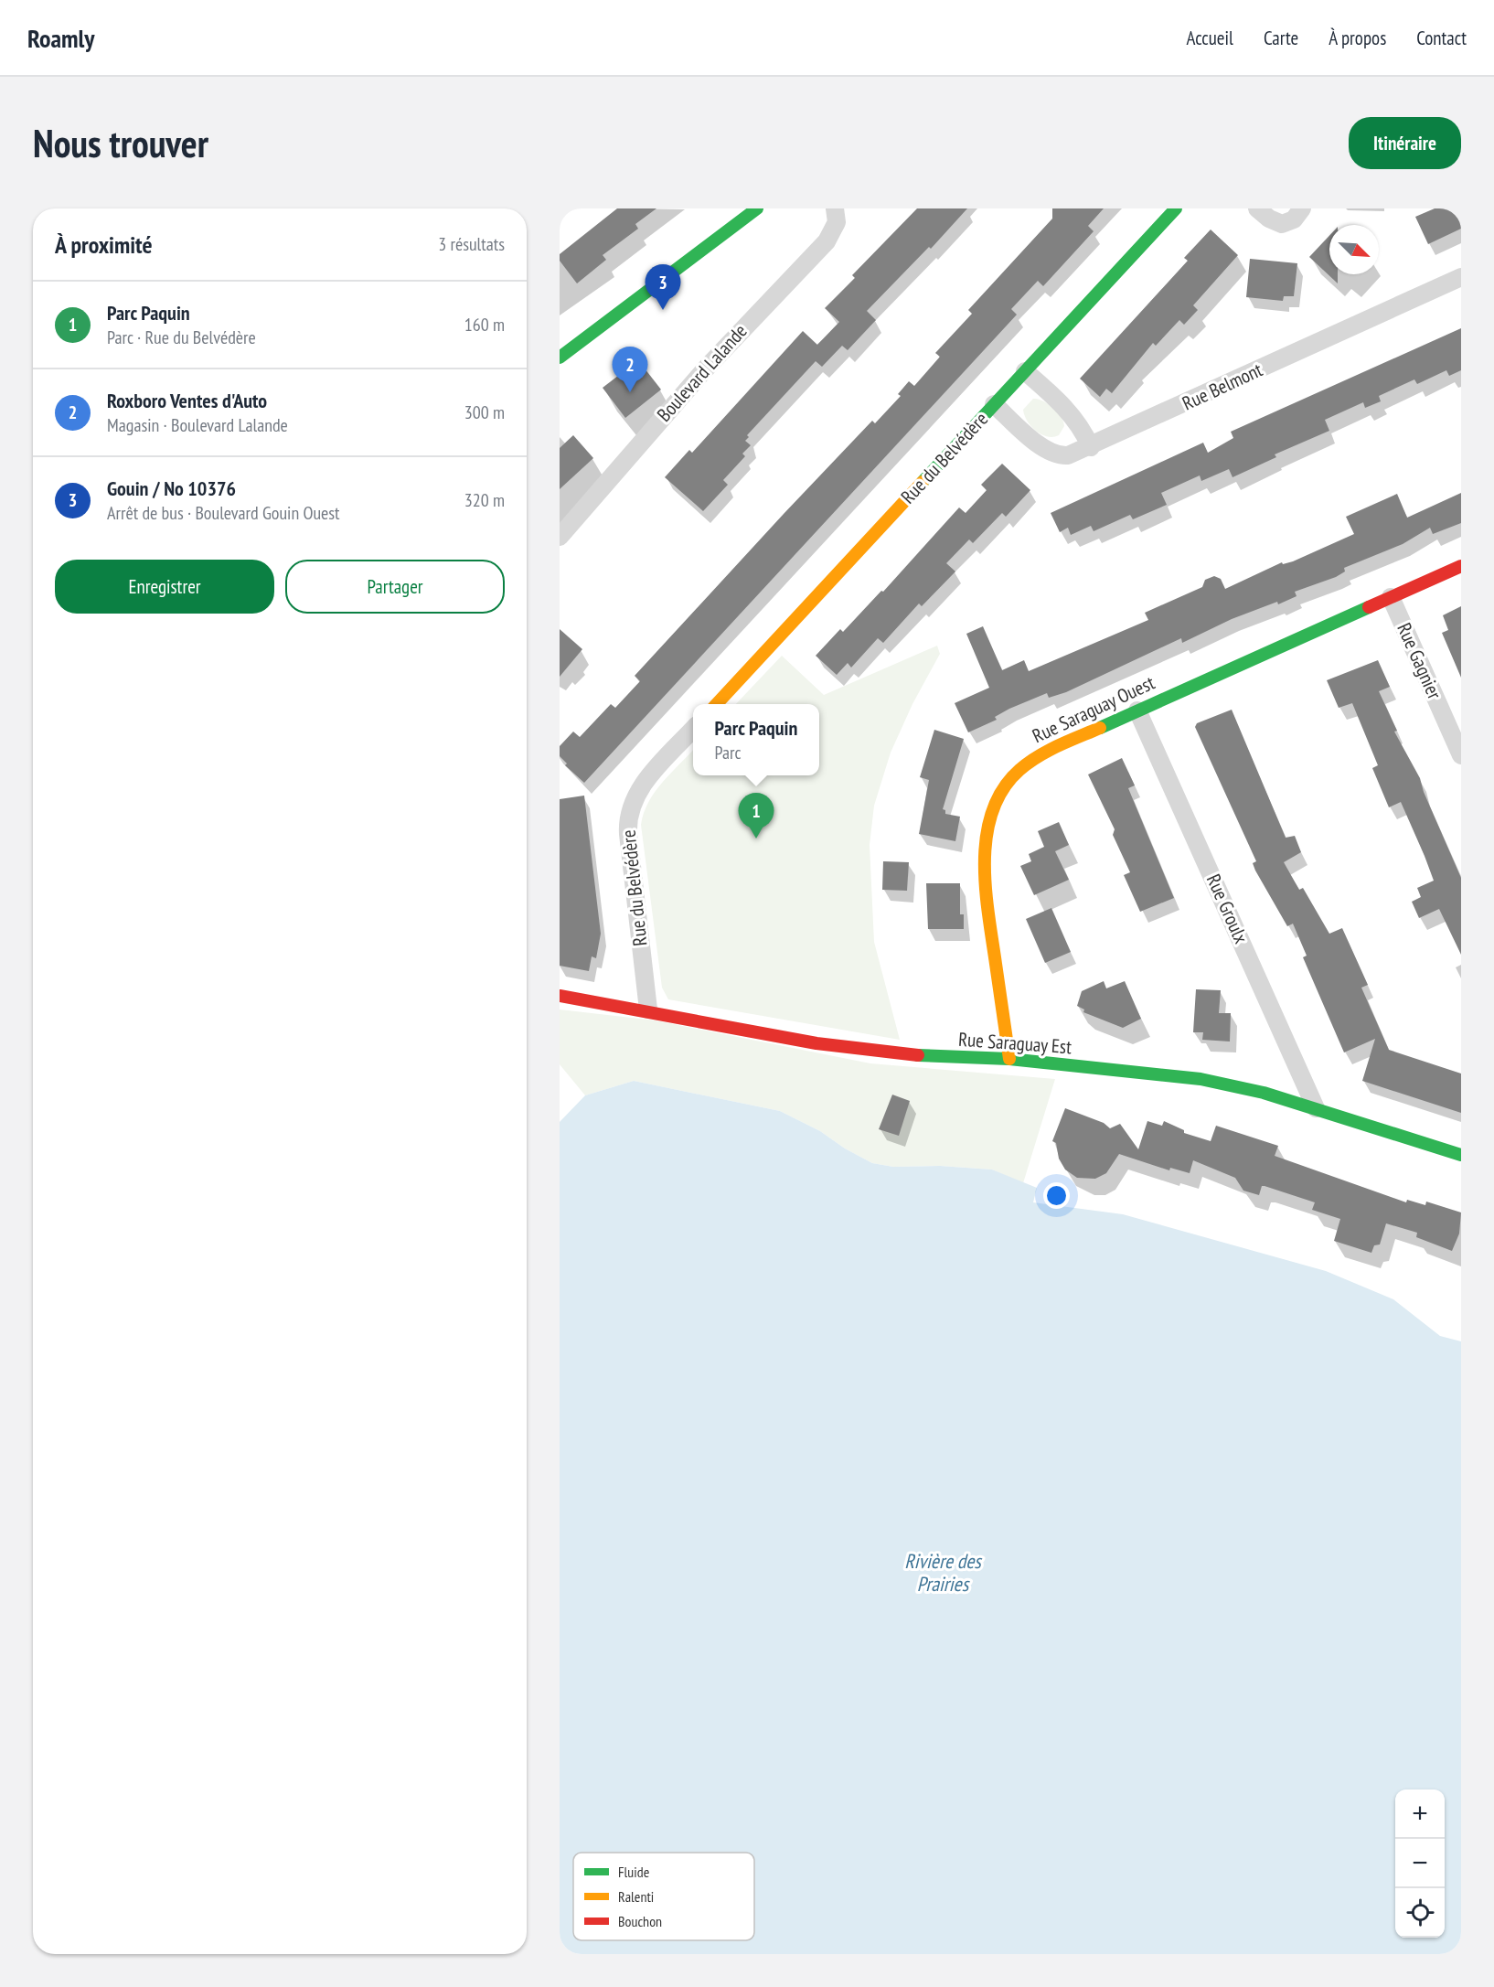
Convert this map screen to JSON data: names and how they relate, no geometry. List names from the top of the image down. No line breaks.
{"streets":{"street":["Boulevard Lalande","Rue Belmont","Rue du Belvédère","Rue Gagnier","Rue Saraguay Ouest","Rue Groulx","Rue Saraguay Est"]},"crossings":[["Rue Belmont","Rue du Belvédère"],["Rue du Belvédère","Rue Saraguay Est"],["Rue Gagnier","Rue Saraguay Ouest"],["Rue Saraguay Ouest","Rue Groulx"],["Rue Saraguay Ouest","Rue Saraguay Est"],["Rue Groulx","Rue Saraguay Est"]],"water":["Rivière des Prairies"],"legend":["Fluide","Ralenti","Bouchon"],"north":"bottom right","page":{"header":"Roamly","nav":["Accueil","Carte","À propos","Contact"],"buttons":["Itinéraire",["Enregistrer","Partager"]],"title":"Nous trouver","heading":["À proximité","3 résultats"],"pins":["3","2","1"],"list":[{"mark":"1","name":"Parc Paquin","note":"Parc · Rue du Belvédère","value":"160 m"},{"mark":"2","name":"Roxboro Ventes d'Auto","note":"Magasin · Boulevard Lalande","value":"300 m"},{"mark":"3","name":"Gouin / No 10376","note":"Arrêt de bus · Boulevard Gouin Ouest","value":"320 m"}],"popup":["Parc Paquin","Parc"],"map_buttons":["+","−"]}}
